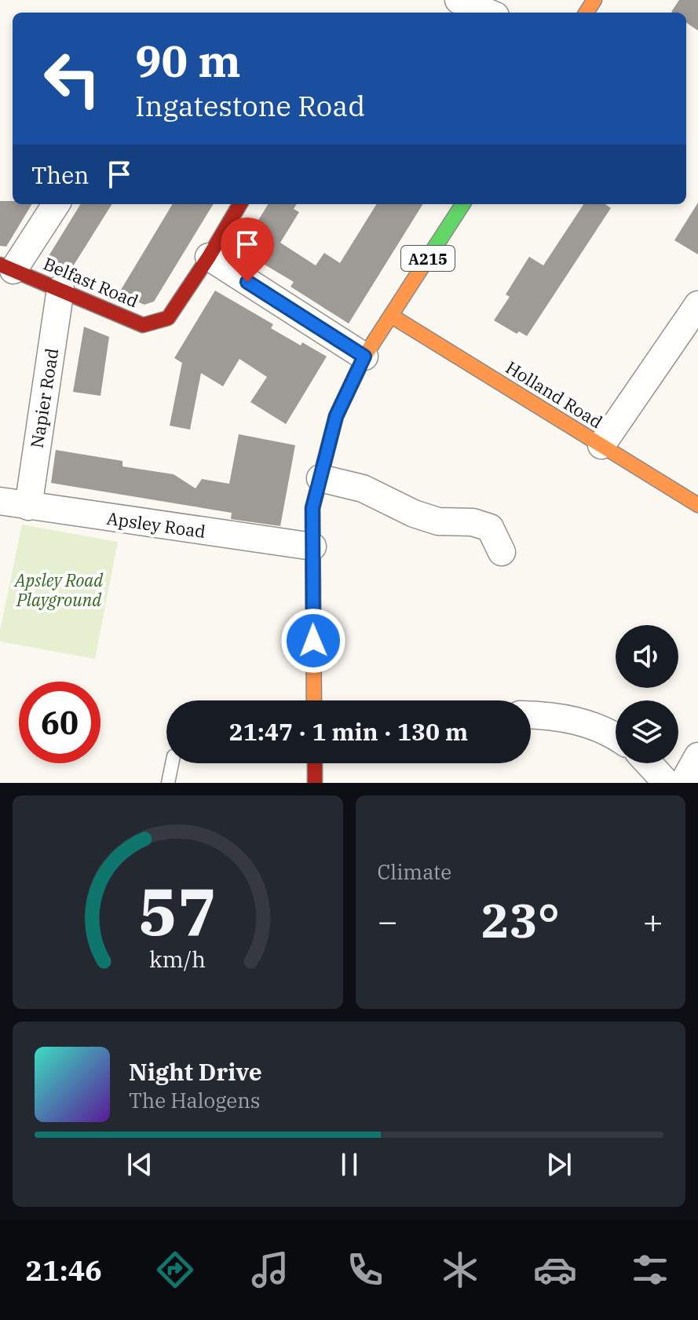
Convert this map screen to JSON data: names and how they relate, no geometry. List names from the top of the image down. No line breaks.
{"streets":{"street":["A215","Belfast Road","Holland Road","Napier Road","Apsley Road"]},"crossings":[["A215","Holland Road"],["A215","Apsley Road"],["Belfast Road","Napier Road"],["Napier Road","Apsley Road"]],"parks":["Apsley Road Playground"],"page":{"turn":["90 m","Ingatestone Road"],"then":"Then","limit":"60","trip":"21:47 · 1 min · 130 m","tile":"Climate","heat":["−","23°","+"],"song":["Night Drive","The Halogens"],"tabs":"21:46","gauge":["57","km/h"]}}
